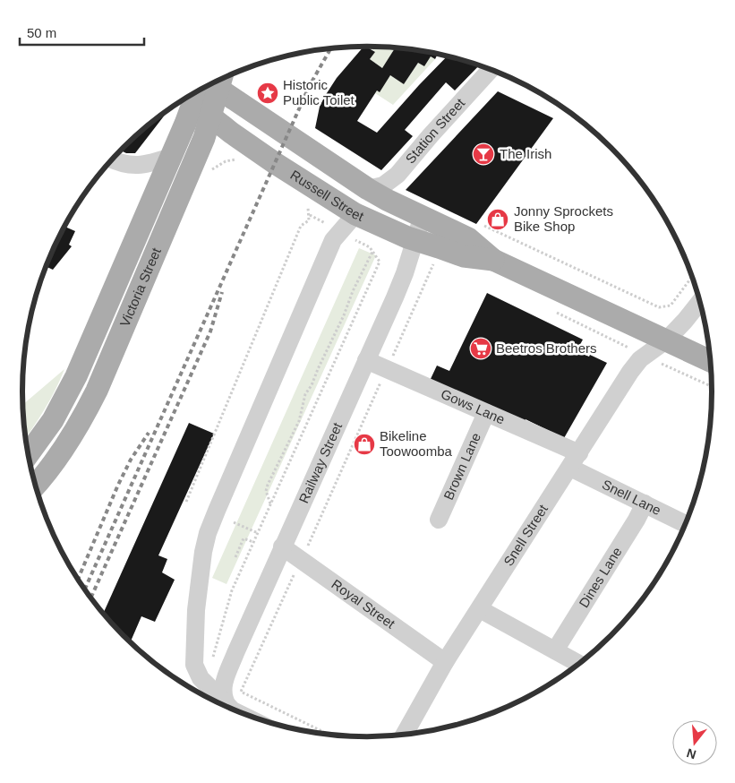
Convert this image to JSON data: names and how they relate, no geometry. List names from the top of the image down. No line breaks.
{"streets":{"main road":["Russell Street","Victoria Street"],"street":["Station Street","Gows Lane","Railway Street","Brown Lane","Snell Lane","Snell Street","Dines Lane","Royal Street"]},"crossings":[["Station Street","Russell Street"],["Russell Street","Victoria Street"],["Russell Street","Railway Street"],["Russell Street","Snell Street"],["Gows Lane","Railway Street"],["Gows Lane","Brown Lane"],["Gows Lane","Snell Lane"],["Gows Lane","Snell Street"],["Railway Street","Royal Street"],["Snell Lane","Snell Street"],["Snell Lane","Dines Lane"],["Snell Street","Royal Street"]],"places":{"place":["Historic Public Toilet"],"bar":["The Irish"],"shop":["Jonny Sprockets Bike Shop","Bikeline Toowoomba"],"supermarket":["Beetros Brothers"]},"scale_bar":"50 m","north":"bottom"}
